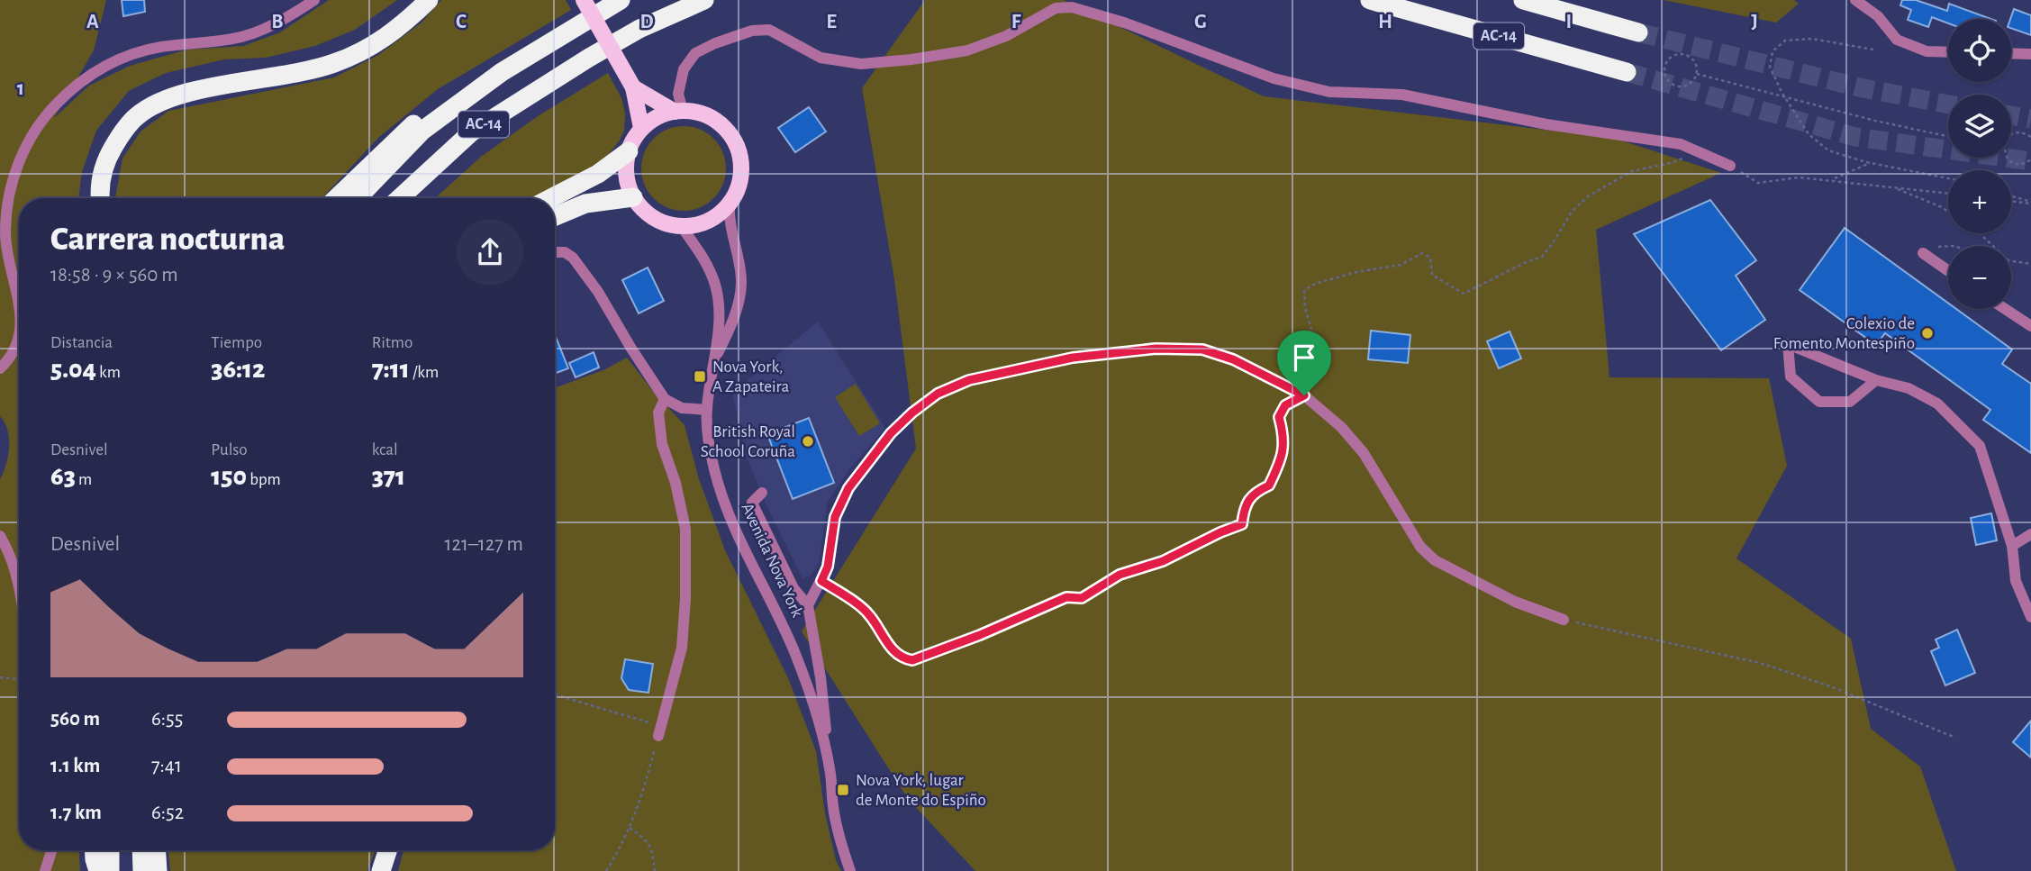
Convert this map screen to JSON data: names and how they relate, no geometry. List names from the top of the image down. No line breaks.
{"streets":{"highway":["AC-14"],"street":["Avenida Nova York"]},"places":{"other":["Colexio de Fomento Montespiño","British Royal School Coruña"],"transit":["Nova York, A Zapateira","Nova York, lugar de Monte do Espiño"]},"page":{"map_buttons":["+","−"],"heading":["Carrera nocturna","18:58 · 9 × 560 m"],"stats":[["Distancia","5.04 km"],["Tiempo","36:12"],["Ritmo","7:11 /km"],["Desnivel","63 m"],["Pulso","150 bpm"],["kcal","371"]],"chart":["Desnivel","121–127 m"],"list":[{"name":"560 m","note":"6:55"},{"name":"1.1 km","note":"7:41"},{"name":"1.7 km","note":"6:52"}]},"grid":{"columns":["A","B","C","D","E","F","G","H","I","J"],"rows":["1"]}}
